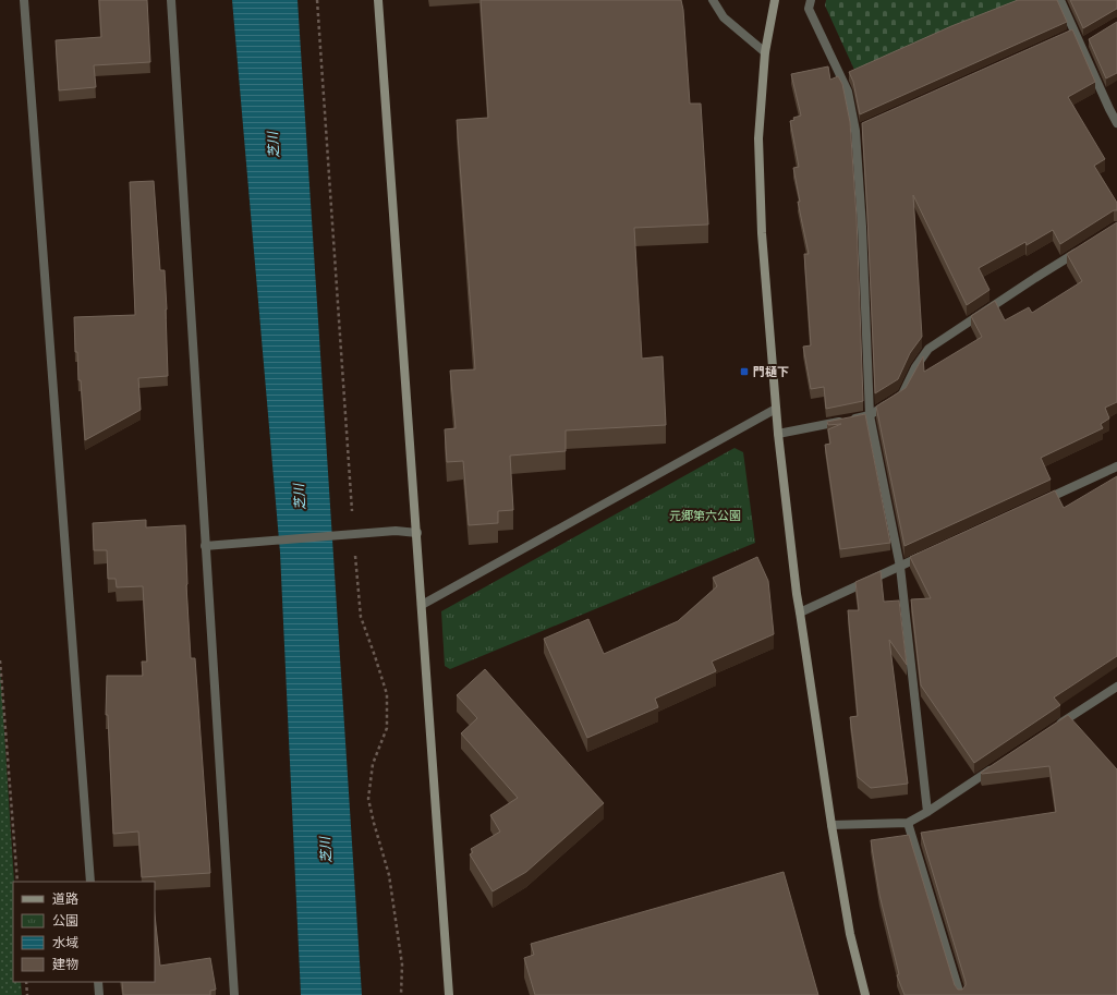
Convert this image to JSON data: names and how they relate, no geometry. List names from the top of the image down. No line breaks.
{"water":["芝川"],"parks":["元郷第六公園"],"places":{"transit":["門樋下"]},"legend":["道路","公園","水域","建物"]}
